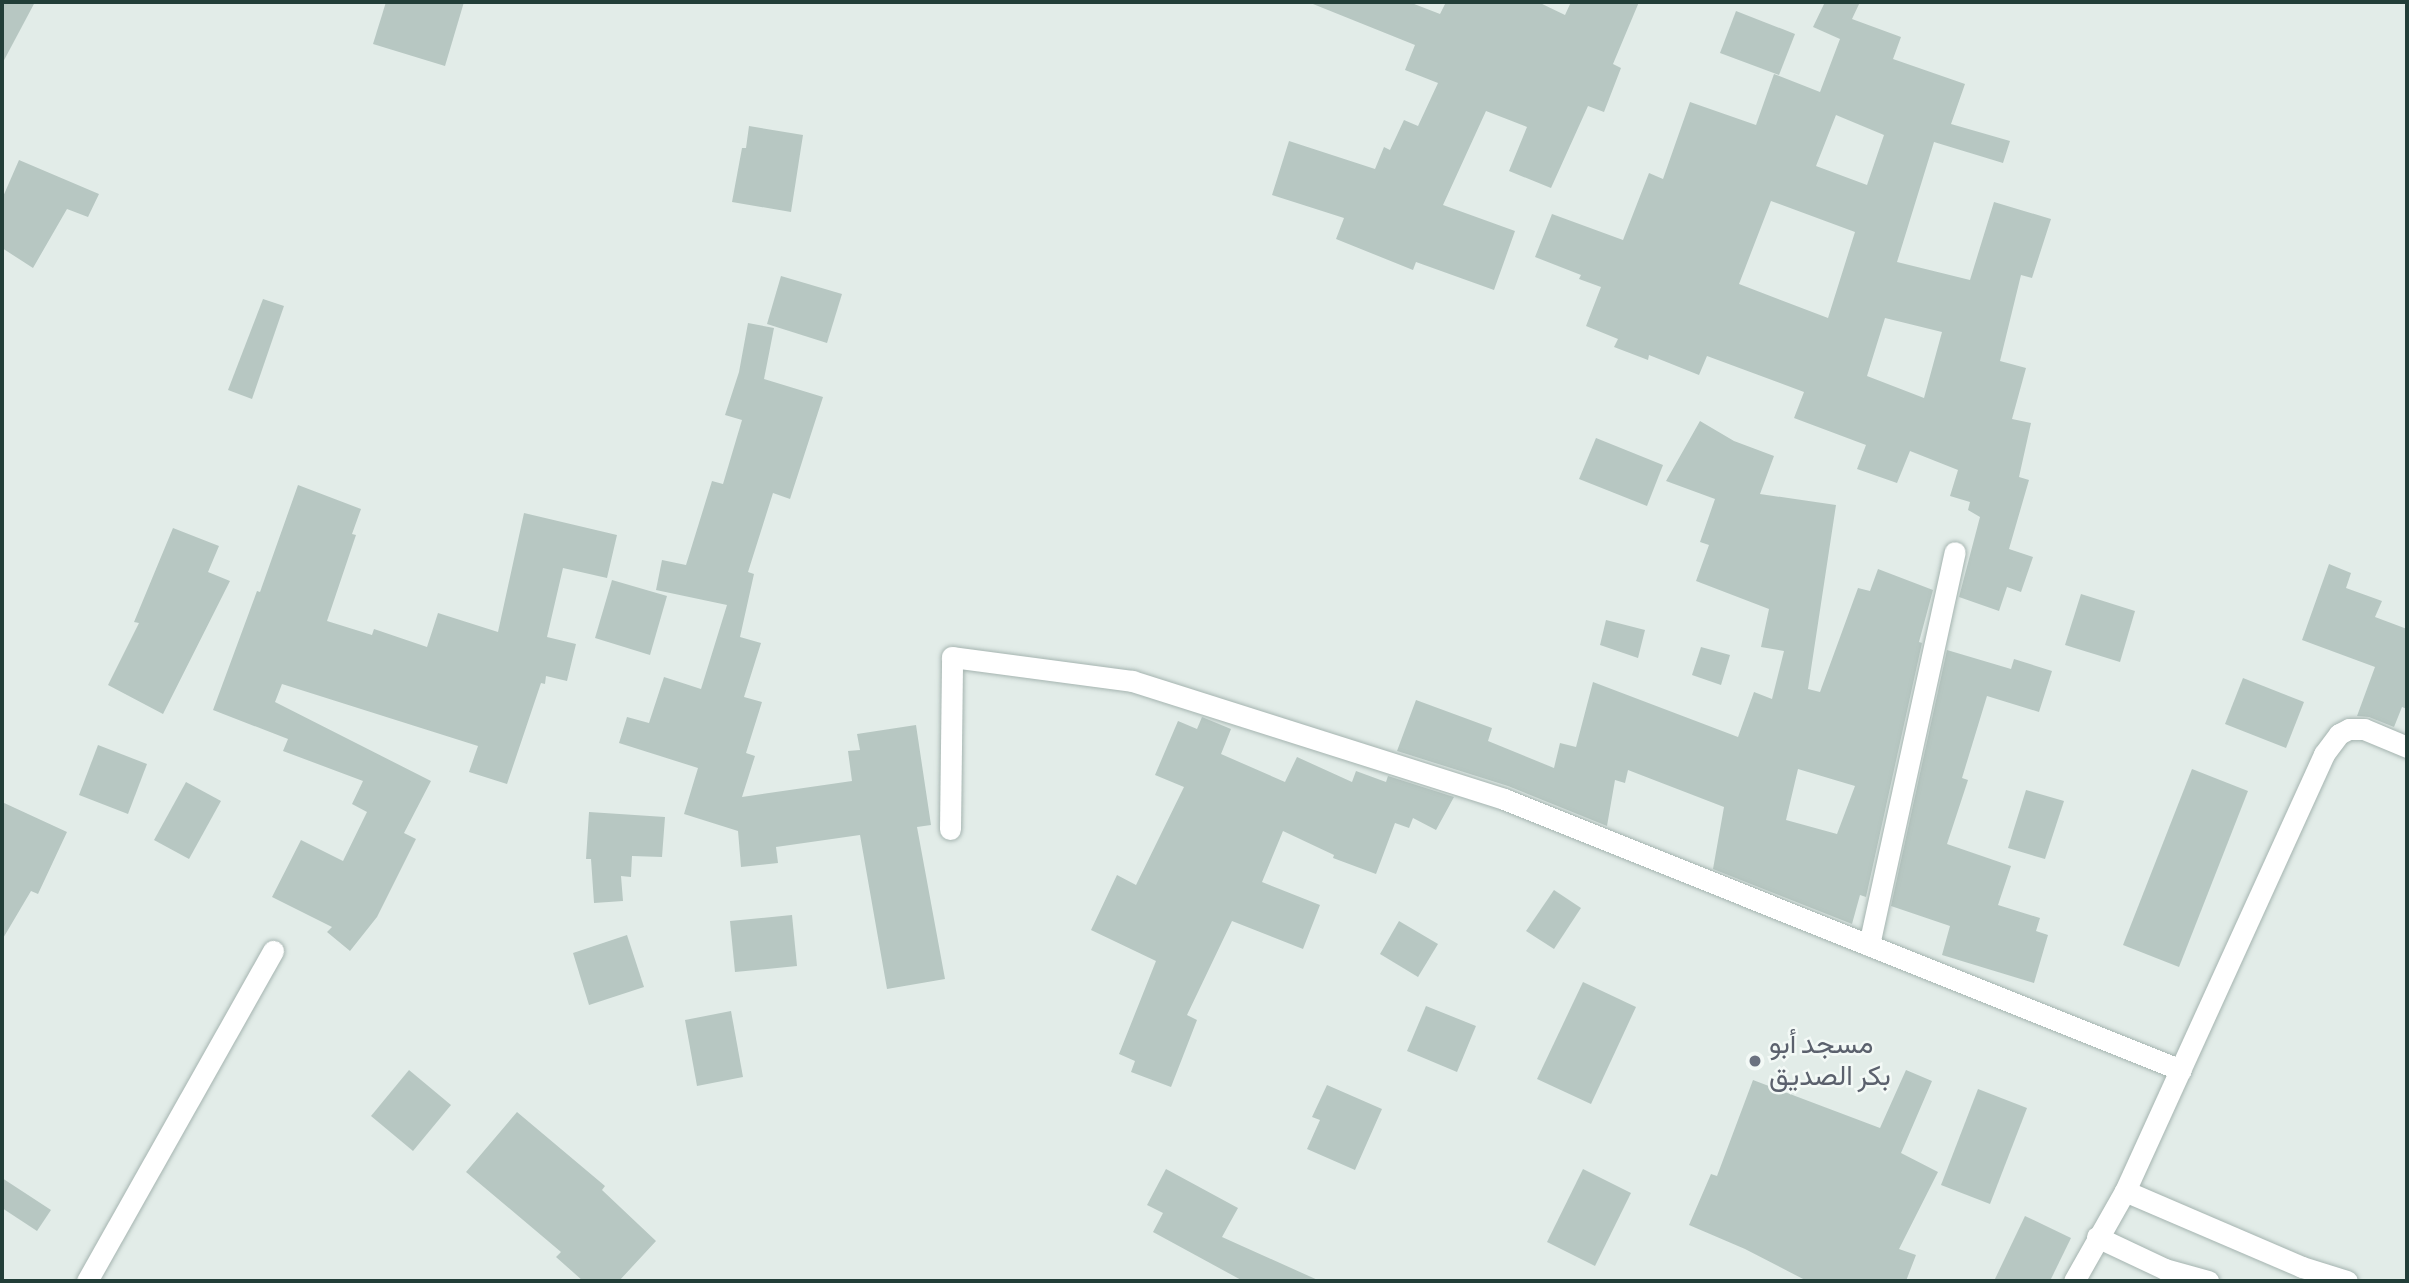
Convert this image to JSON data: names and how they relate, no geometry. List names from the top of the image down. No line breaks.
{"places":["مسجد أبو بكر الصديق"]}
